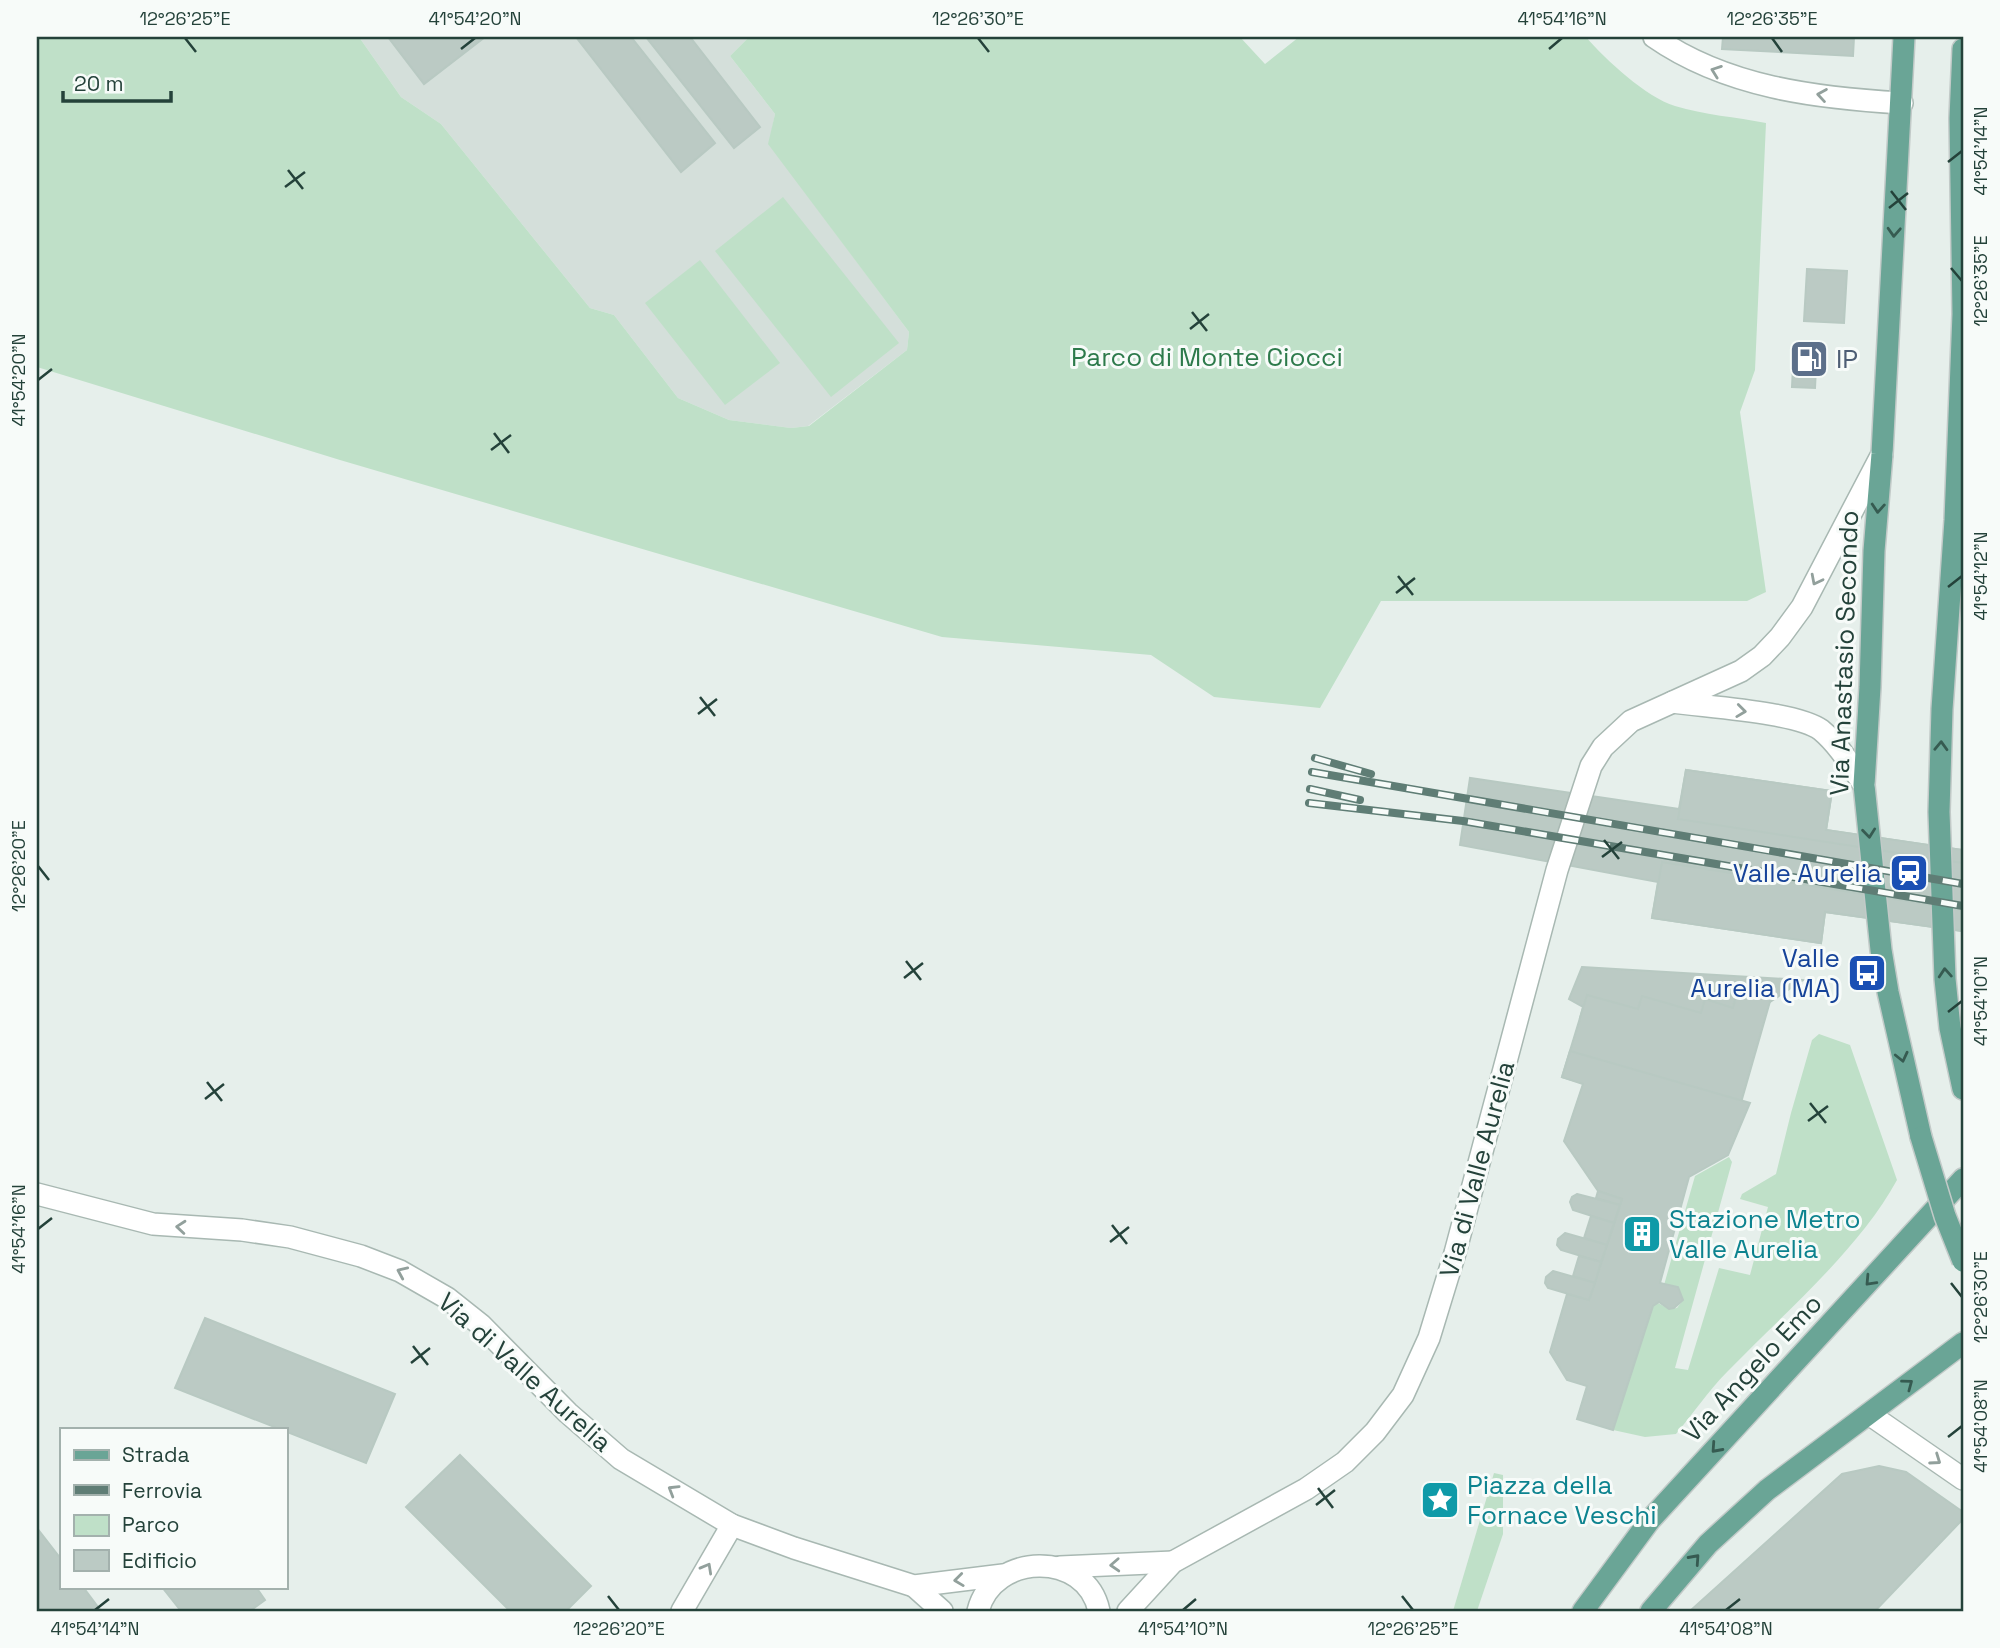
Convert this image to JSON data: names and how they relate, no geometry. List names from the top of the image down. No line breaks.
{"streets":{"main road":["Via Anastasio Secondo","Via Angelo Emo"],"street":["Via di Valle Aurelia"]},"crossings":[["Via Anastasio Secondo","Via di Valle Aurelia"]],"one_way":["Via di Valle Aurelia"],"parks":["Parco di Monte Ciocci"],"places":{"fuel station":["IP"],"station":["Valle Aurelia"],"bus stop":["Valle Aurelia (MA)"],"building":["Stazione Metro Valle Aurelia"],"place":["Piazza della Fornace Veschi"]},"legend":["Strada","Ferrovia","Parco","Edificio"],"scale_bar":"20 m","coordinates":["12°26'25\"E","41°54'20\"N","12°26'30\"E","41°54'16\"N","12°26'35\"E","41°54'14\"N","41°54'12\"N","12°26'20\"E","41°54'10\"N","41°54'08\"N"]}
